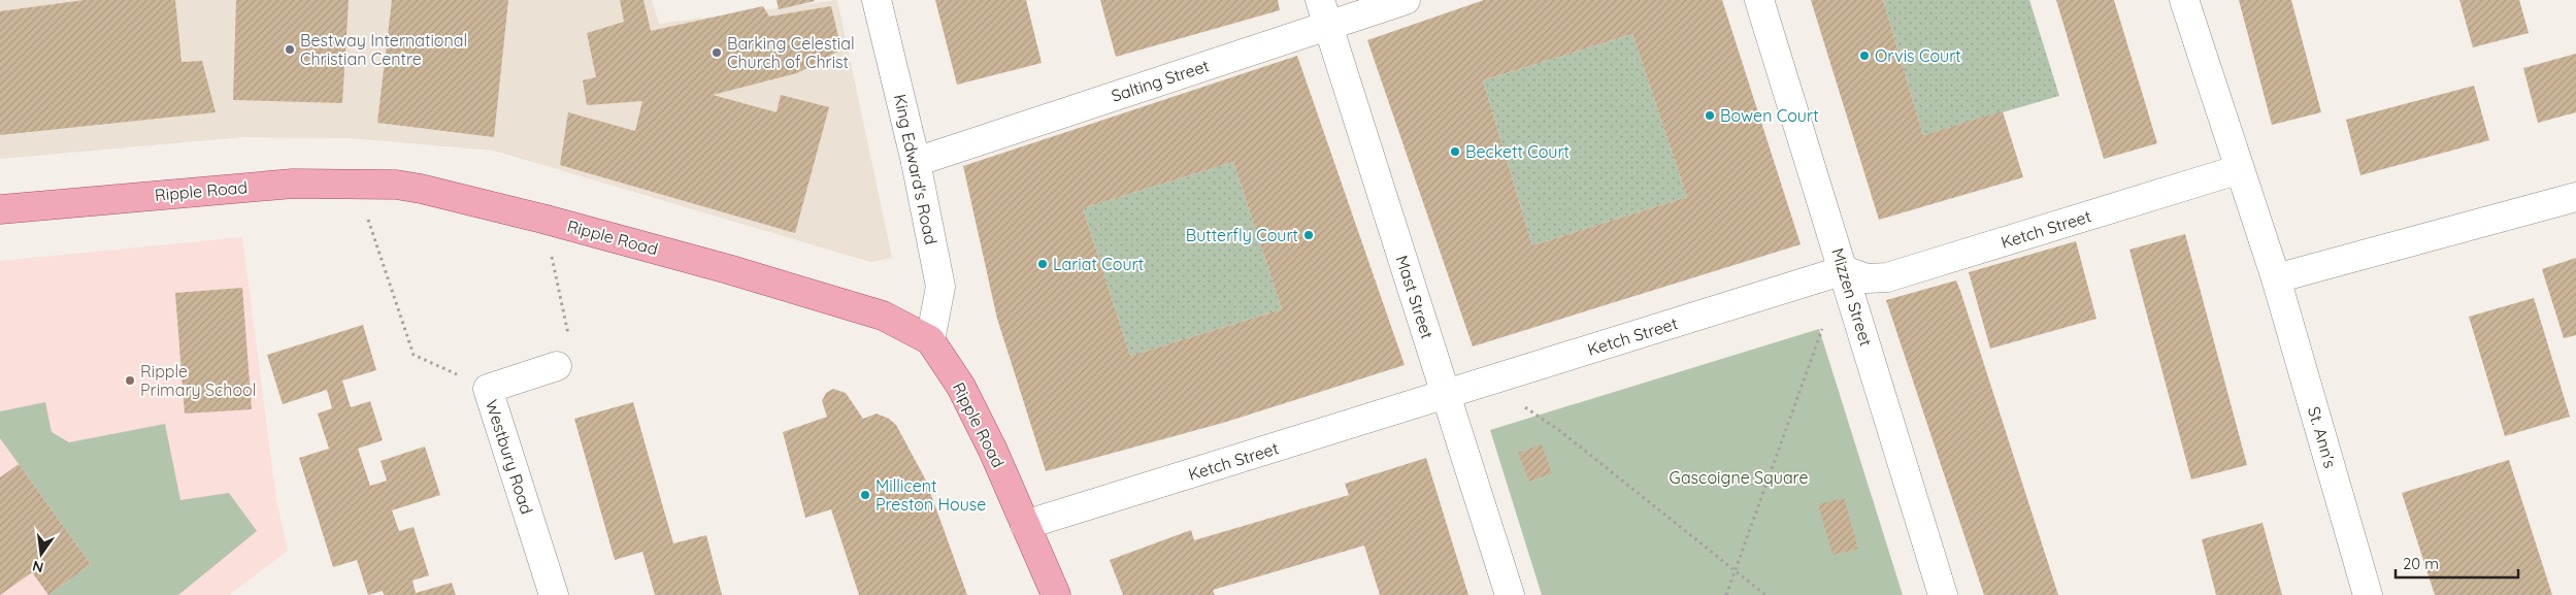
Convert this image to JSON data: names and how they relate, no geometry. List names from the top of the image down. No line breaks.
{"streets":{"main road":["Ripple Road"],"street":["Salting Street","King Edward's Road","Ketch Street","Mast Street","Mizzen Street","St. Ann's","Westbury Road"]},"crossings":[["Salting Street","King Edward's Road"],["Salting Street","Mast Street"],["King Edward's Road","Ripple Road"],["Ripple Road","Ketch Street"],["Ketch Street","Mast Street"],["Ketch Street","Mizzen Street"],["Ketch Street","St. Ann's"]],"parks":["Gascoigne Square"],"places":["Bestway International Christian Centre","Barking Celestial Church of Christ","Orvis Court","Bowen Court","Beckett Court","Butterfly Court","Lariat Court","Ripple Primary School","Millicent Preston House"],"scale_bar":"20 m","north":"bottom"}
